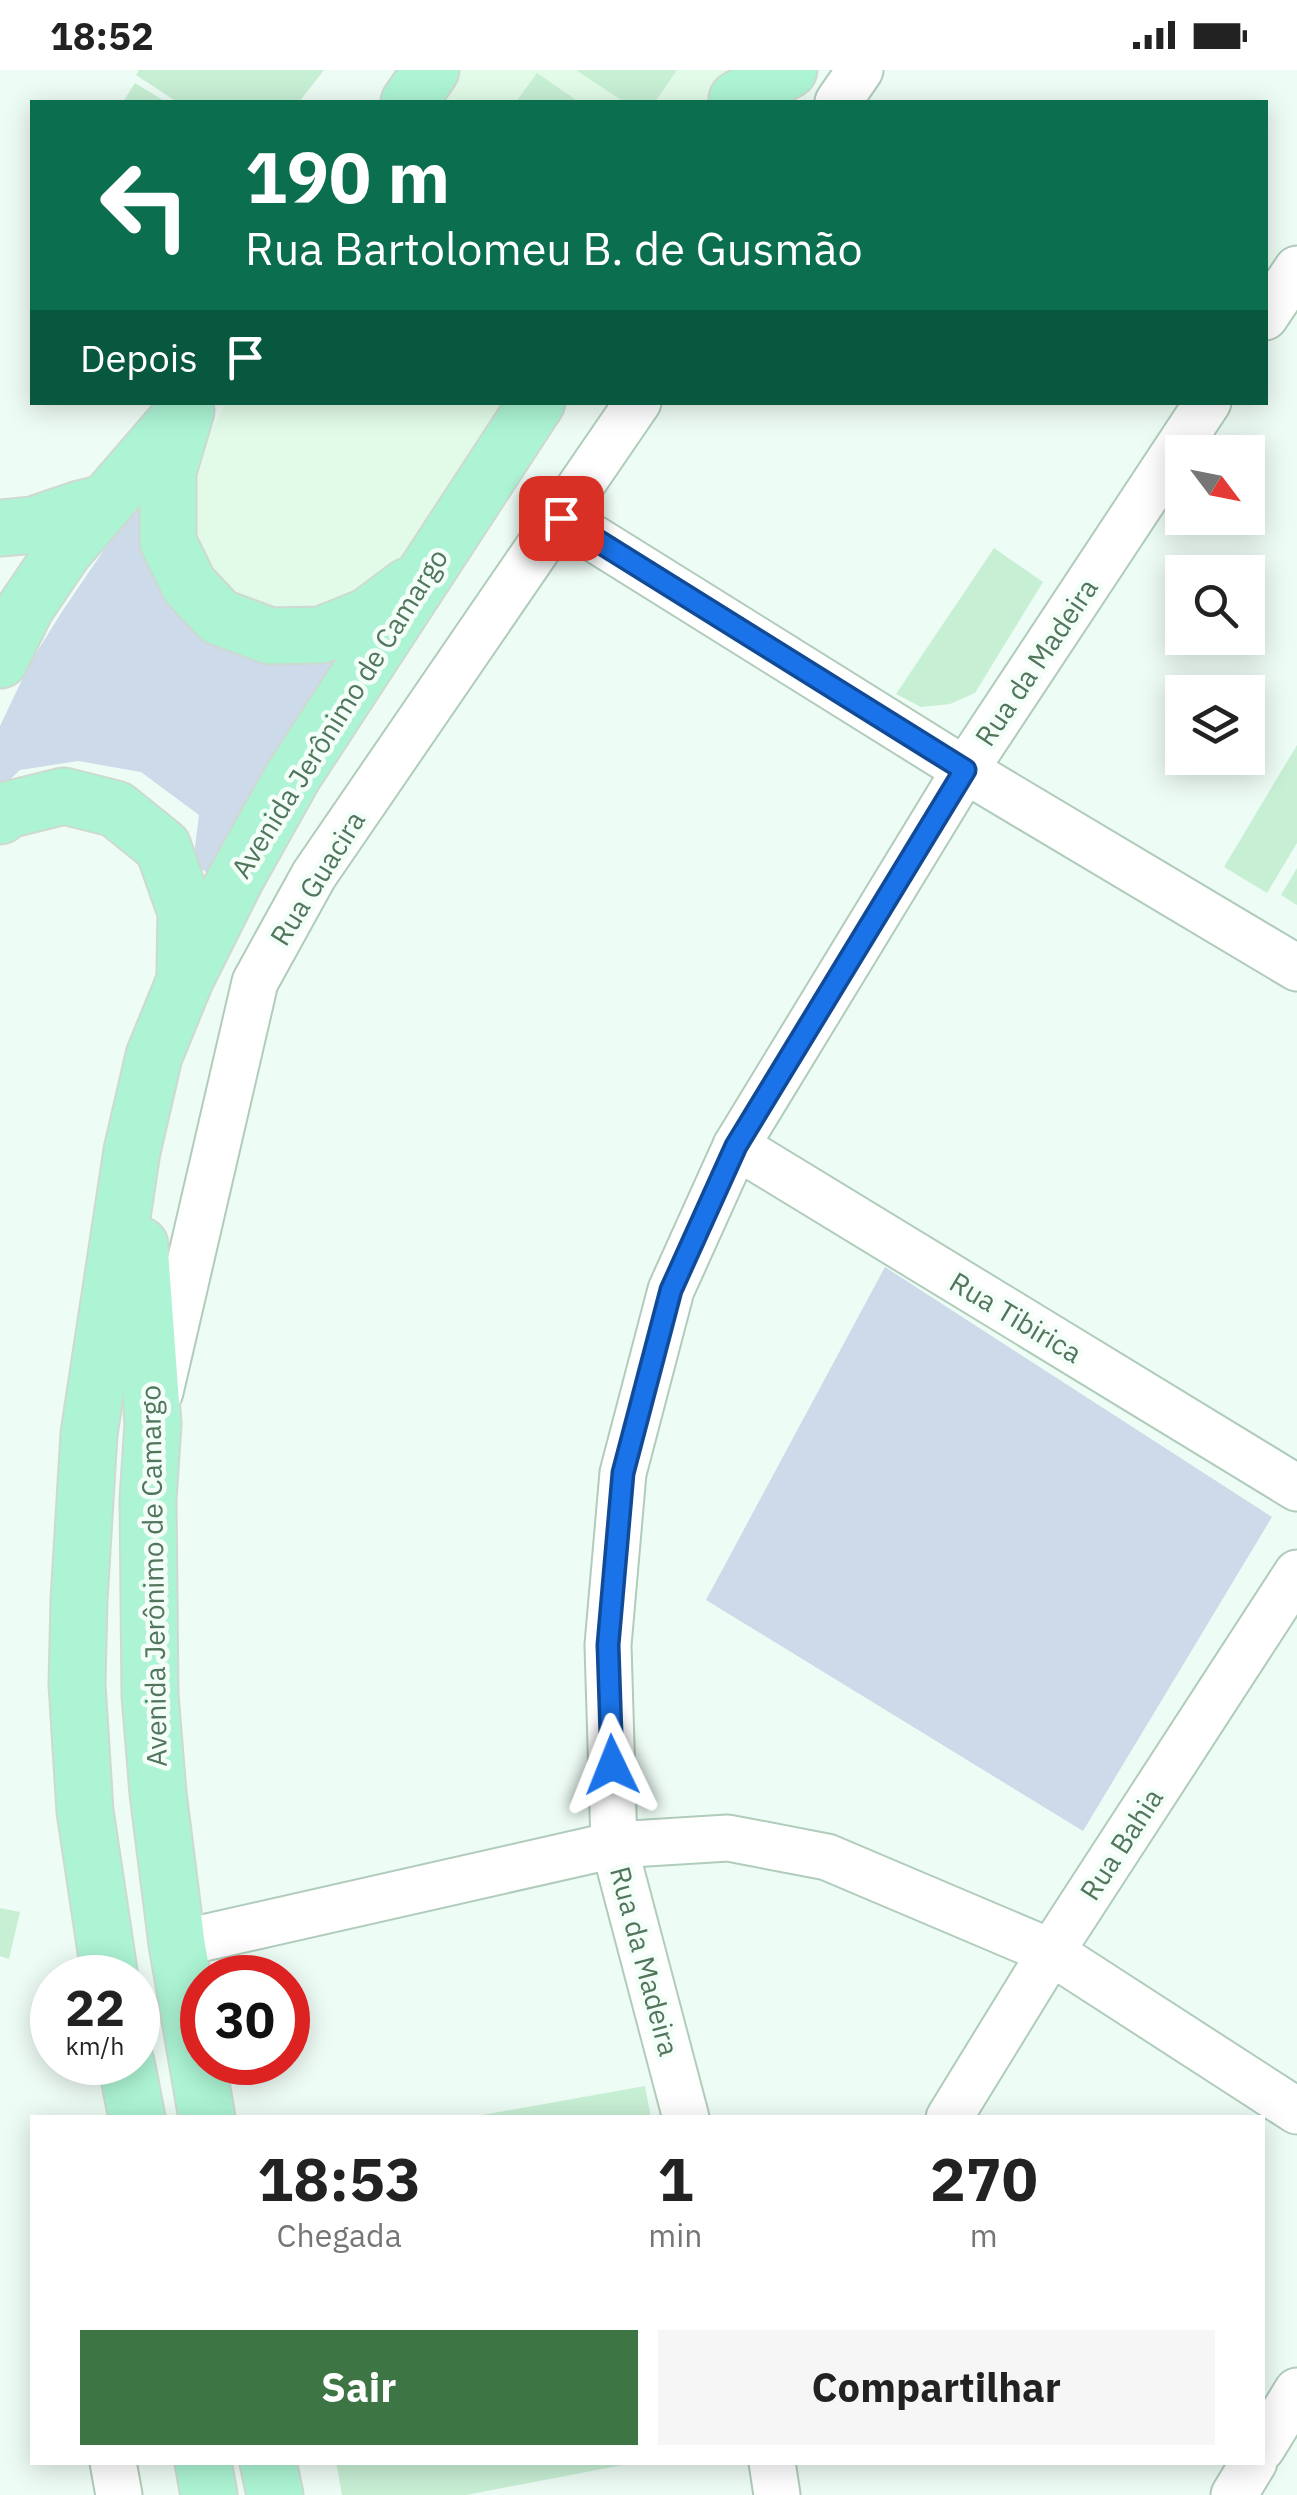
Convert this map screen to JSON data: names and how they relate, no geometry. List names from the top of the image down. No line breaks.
{"streets":{"main road":["Avenida Jerônimo de Camargo"],"street":["Rua da Madeira","Rua Guacira","Rua Tibirica","Rua Bahia"]},"crossings":[["Rua da Madeira","Rua Tibirica"],["Avenida Jerônimo de Camargo","Rua Guacira"]],"north":"bottom right","page":{"status":"18:52","turn":["190 m","Rua Bartolomeu B. de Gusmão"],"then":"Depois","speed":"22 km/h","limit":"30","eta":["18:53","Chegada","1","min","270","m"],"buttons":["Sair","Compartilhar"]}}
